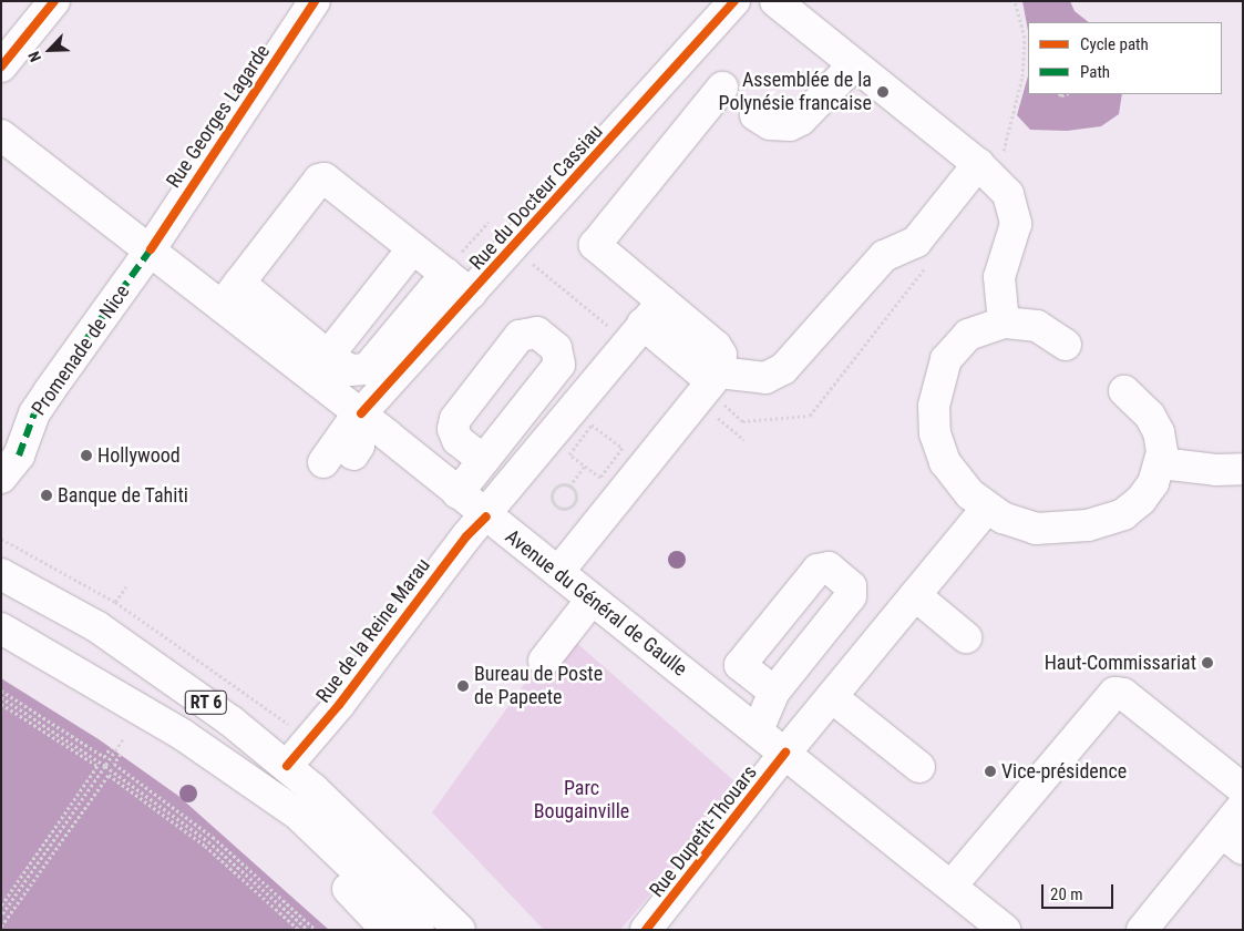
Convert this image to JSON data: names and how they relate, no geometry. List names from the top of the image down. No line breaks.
{"streets":{"main road":["Rue Georges Lagarde","Rue du Docteur Cassiau","Promenade de Nice","Avenue du Général de Gaulle","Rue de la Reine Marau","RT 6","Rue Dupetit-Thouars"]},"crossings":[["Rue Georges Lagarde","Promenade de Nice"],["Rue Georges Lagarde","Avenue du Général de Gaulle"],["Rue du Docteur Cassiau","Avenue du Général de Gaulle"],["Promenade de Nice","Avenue du Général de Gaulle"],["Avenue du Général de Gaulle","Rue de la Reine Marau"],["Avenue du Général de Gaulle","Rue Dupetit-Thouars"],["Rue de la Reine Marau","RT 6"]],"parks":["Parc Bougainville"],"places":["Assemblée de la Polynésie francaise","Hollywood","Banque de Tahiti","Haut-Commissariat","Bureau de Poste de Papeete","Vice-présidence"],"legend":["Cycle path","Path"],"scale_bar":"20 m","north":"bottom left"}
